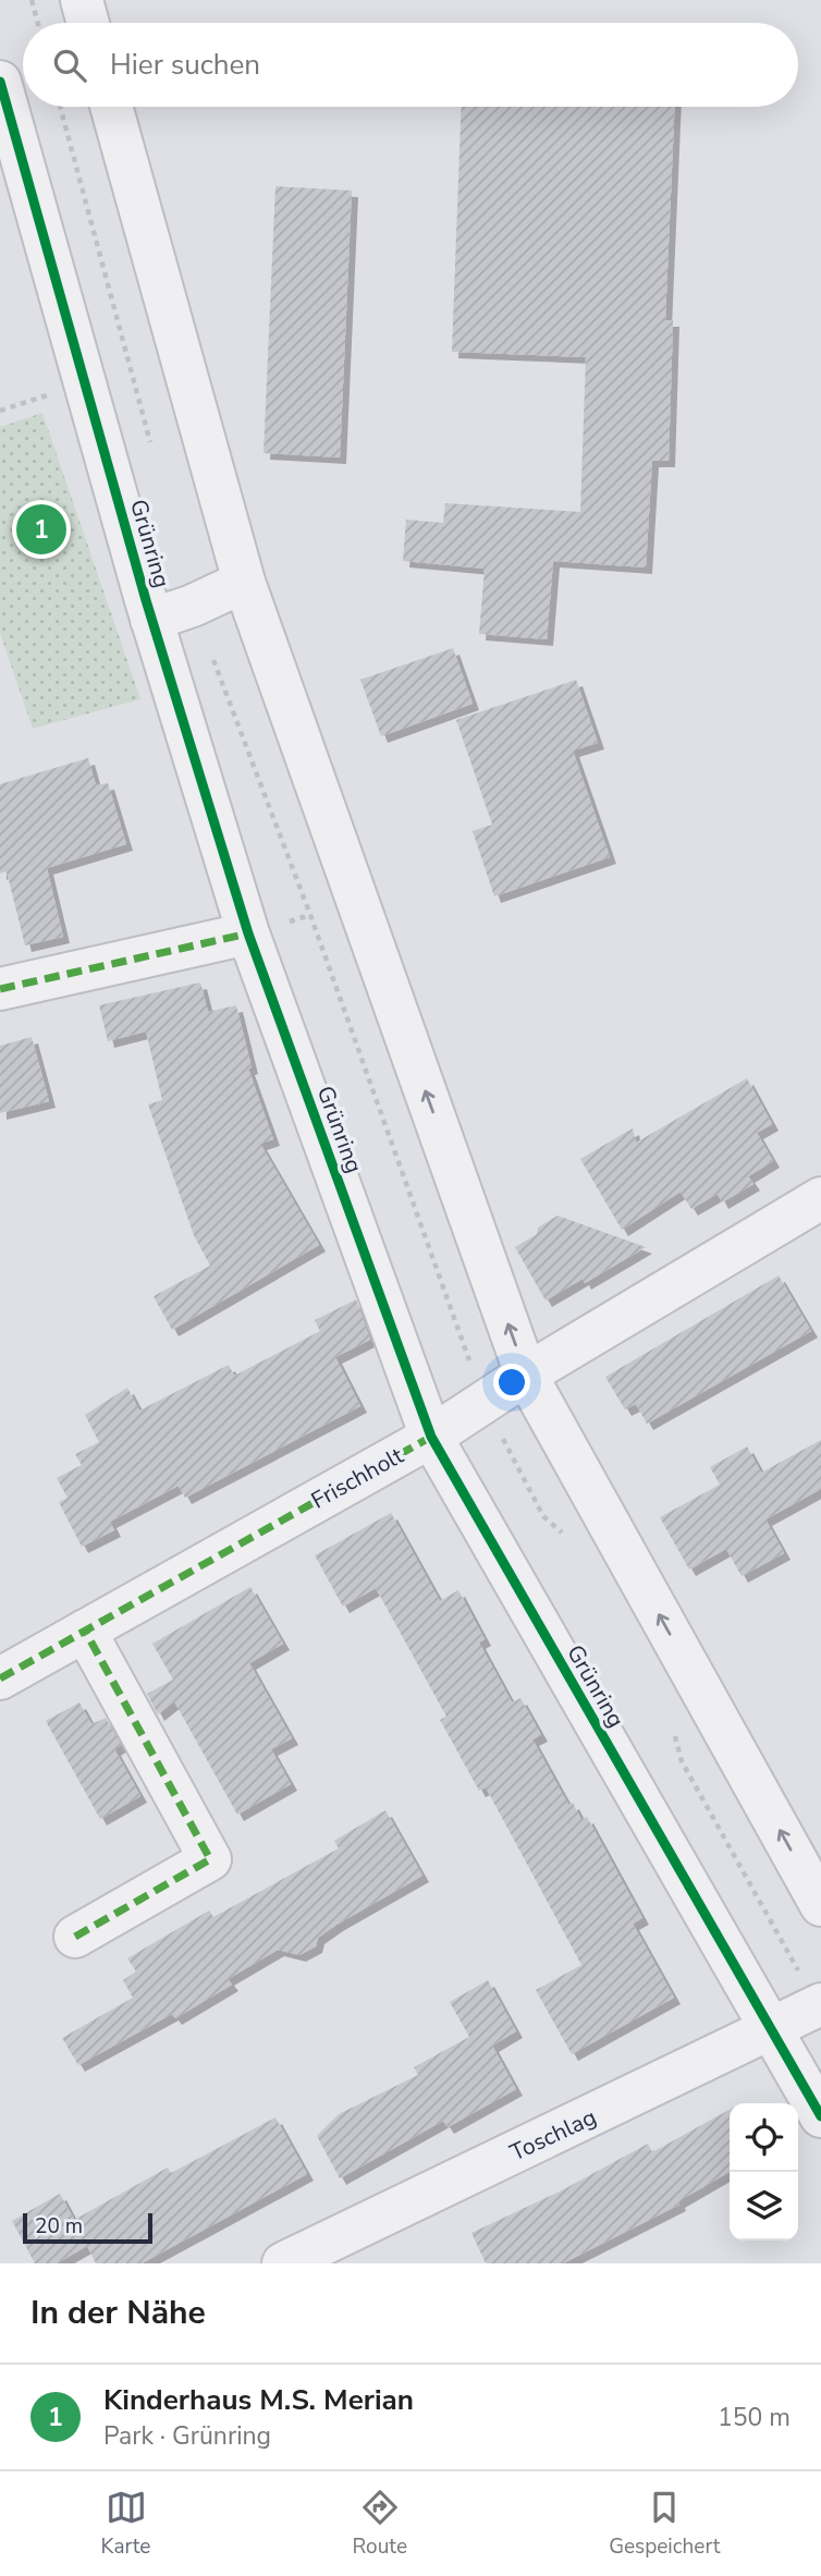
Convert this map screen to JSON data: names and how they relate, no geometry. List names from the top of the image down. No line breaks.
{"streets":{"street":["Grünring","Frischholt","Toschlag"]},"crossings":[["Grünring","Frischholt"],["Grünring","Toschlag"]],"scale_bar":"20 m","page":{"search":"Hier suchen","pins":"1","scale":"20 m","heading":"In der Nähe","list":[{"mark":"1","name":"Kinderhaus M.S. Merian","note":"Park · Grünring","value":"150 m"}],"nav":["Karte","Route","Gespeichert"]}}
